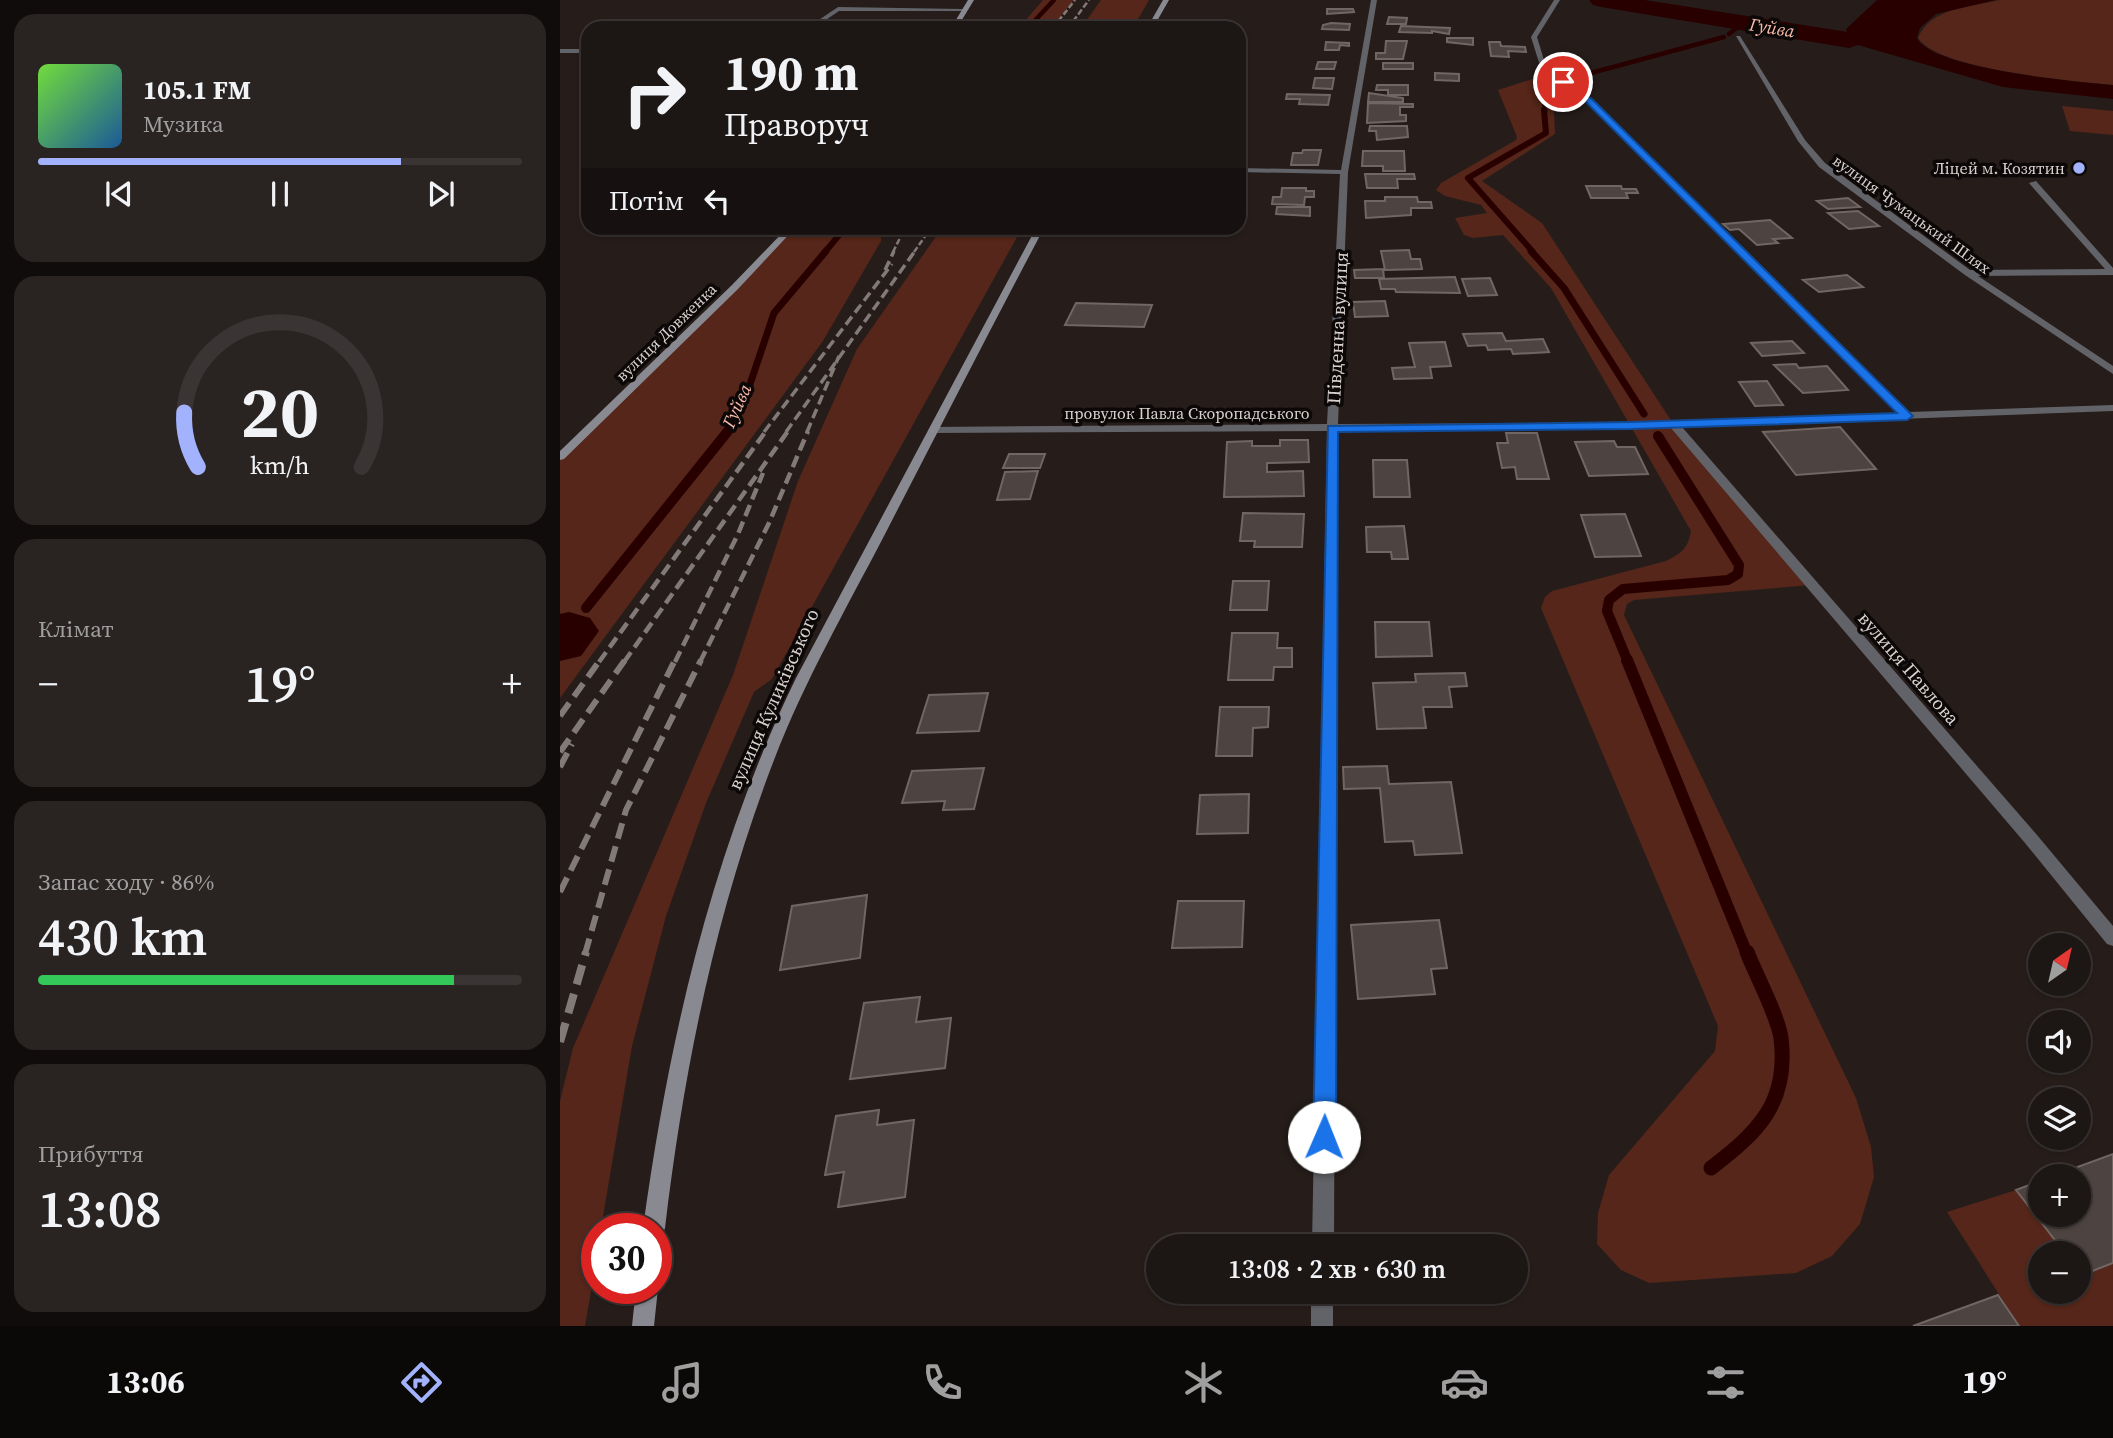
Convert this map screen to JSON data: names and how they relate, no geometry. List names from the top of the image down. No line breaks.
{"streets":{"street":["вулиця Чумацький Шлях","Південна вулиця","вулиця Довженка","провулок Павла Скоропадського","вулиця Павлова","вулиця Куликівського"]},"crossings":[["Південна вулиця","провулок Павла Скоропадського"],["провулок Павла Скоропадського","вулиця Павлова"],["провулок Павла Скоропадського","вулиця Куликівського"]],"water":["Гуйва"],"places":["Ліцей м. Козятин"],"north":"top right","page":{"turn":["190 m","Праворуч"],"song":["105.1 FM","Музика"],"then":"Потім","tile":["Клімат",["Запас ходу · 86%","430 km"],["Прибуття","13:08"]],"heat":["−","19°","+"],"map_buttons":["+","−"],"limit":"30","trip":"13:08 · 2 хв · 630 m","tabs":["13:06","19°"],"gauge":["20","km/h"]}}
